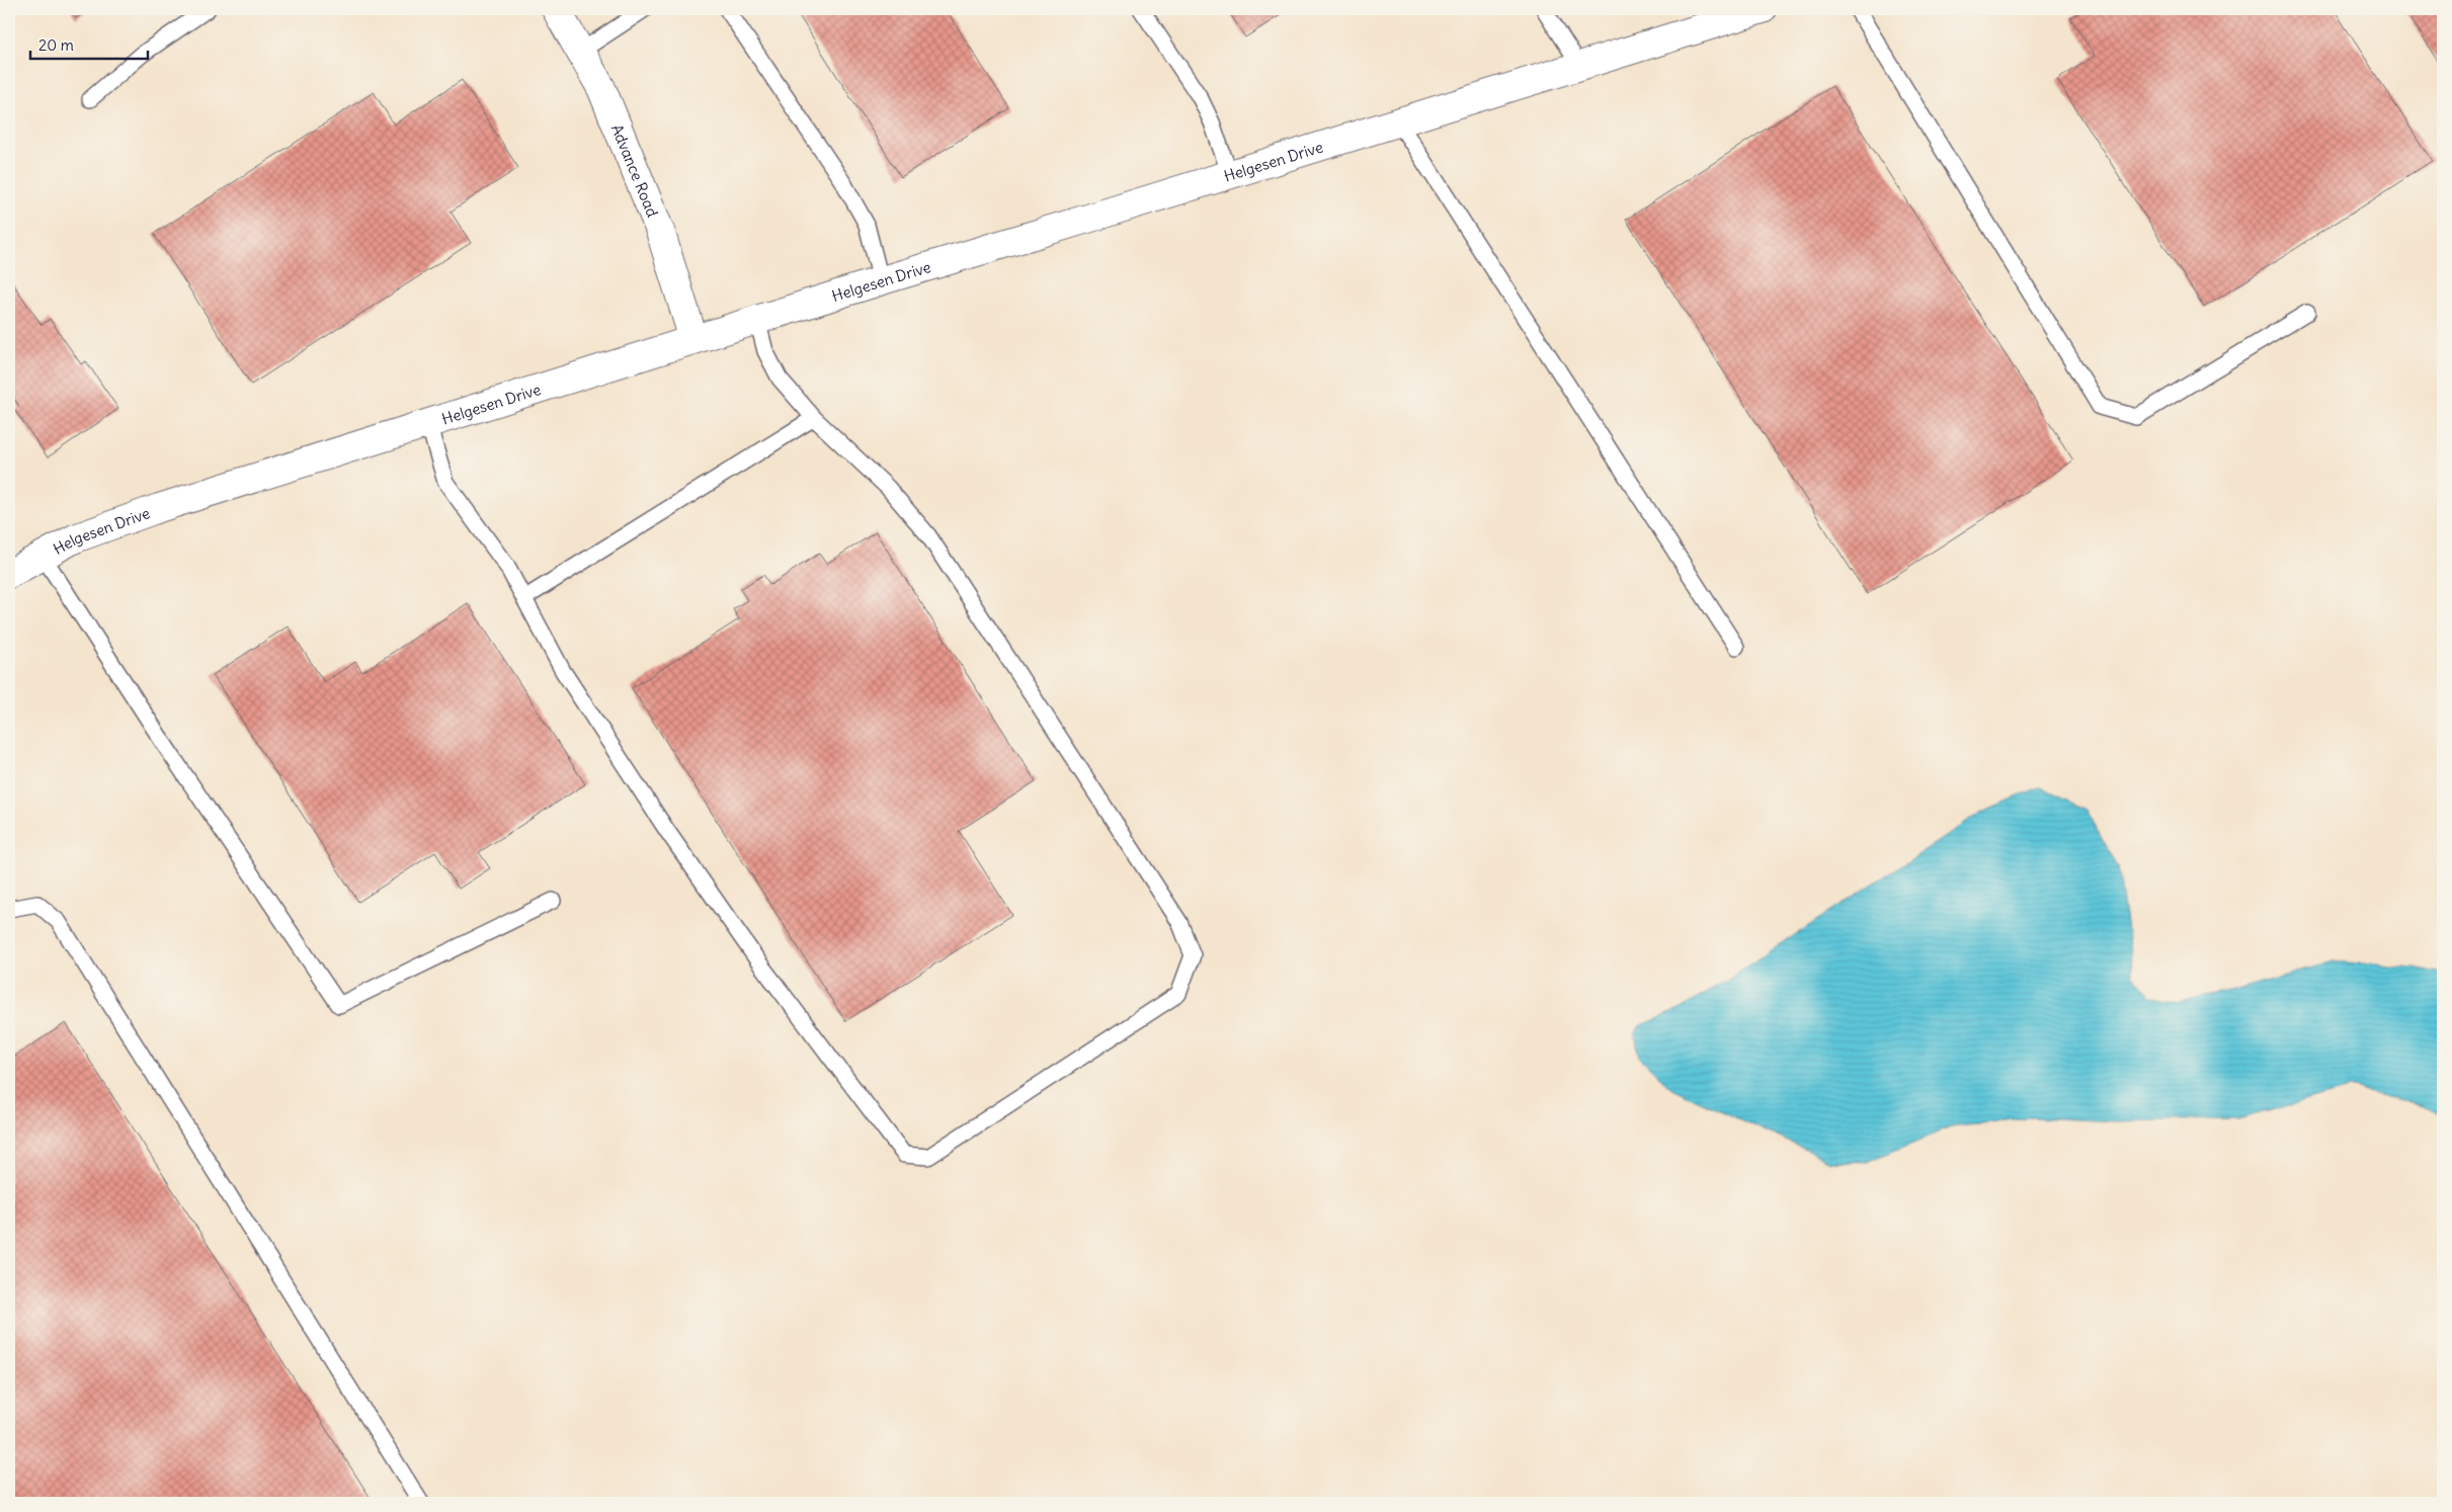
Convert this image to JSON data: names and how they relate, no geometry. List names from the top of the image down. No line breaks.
{"streets":{"street":["Helgesen Drive","Advance Road"]},"crossings":[["Helgesen Drive","Advance Road"]],"scale_bar":"20 m"}
